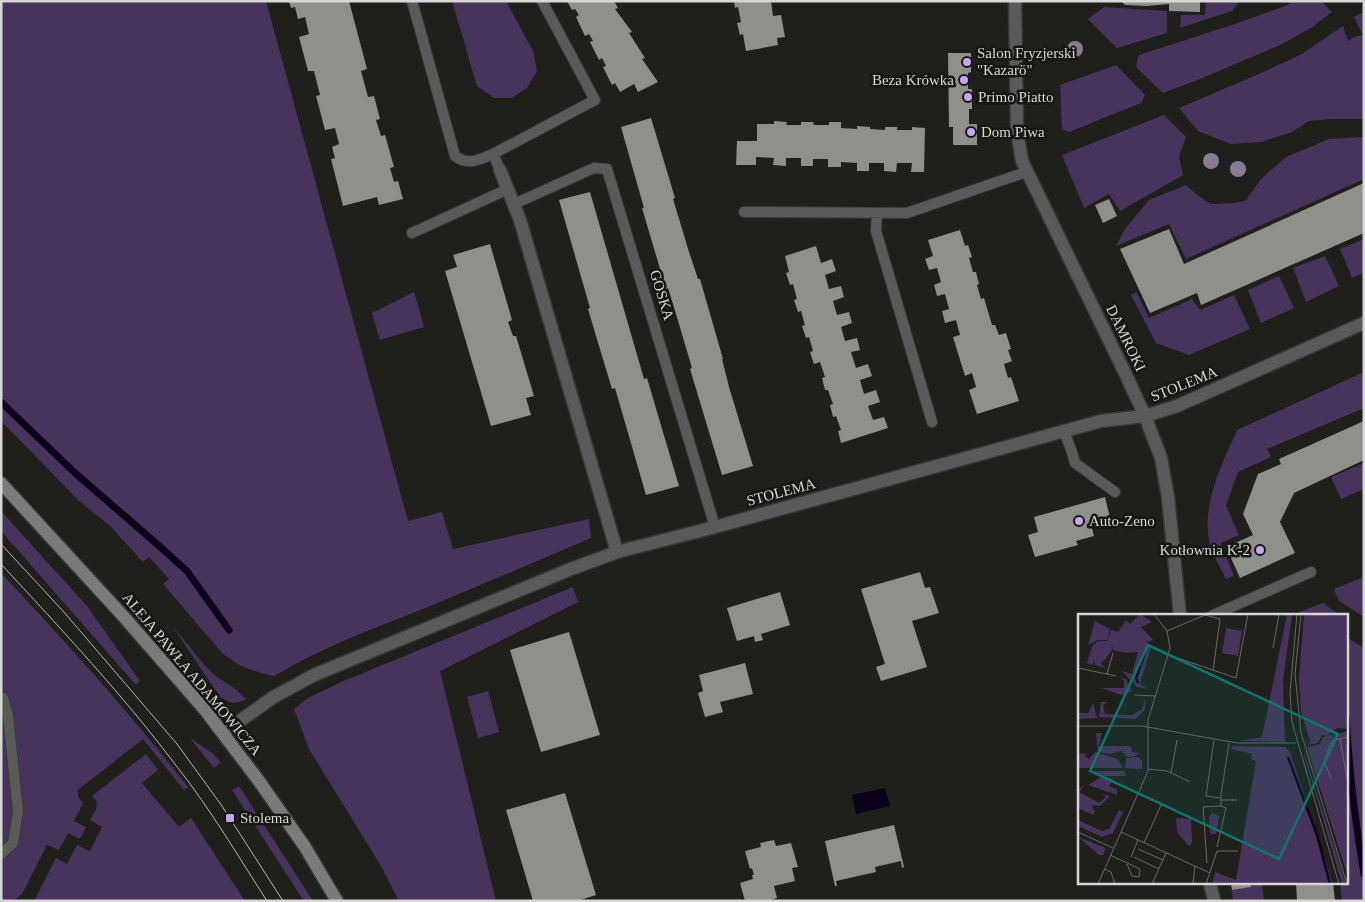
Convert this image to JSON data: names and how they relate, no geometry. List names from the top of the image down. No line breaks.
{"streets":{"main road":["ALEJA PAWŁA ADAMOWICZA"],"street":["DAMROKI","STOLEMA"],"lane":["GOSKA"]},"crossings":[["GOSKA","STOLEMA"],["DAMROKI","STOLEMA"],["STOLEMA","ALEJA PAWŁA ADAMOWICZA"]],"places":{"other":["Salon Fryzjerski \"Kazarö\"","Beza Krówka","Primo Piatto","Dom Piwa","Auto-Zeno","Kotłownia K-2"],"transit":["Stolema"]}}
